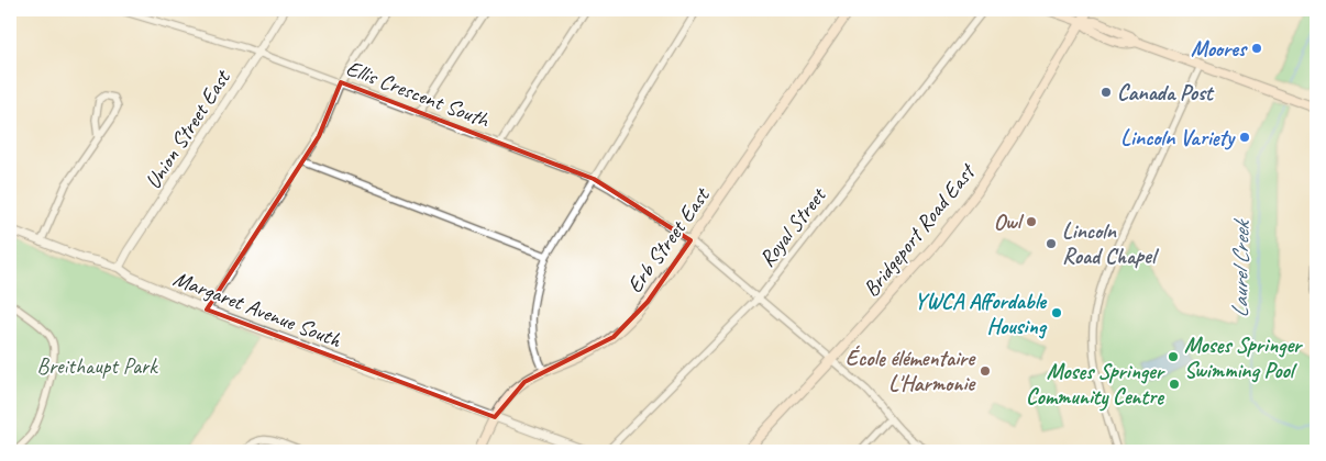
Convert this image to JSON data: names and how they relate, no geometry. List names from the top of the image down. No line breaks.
{"streets":{"main road":["Bridgeport Road East","Erb Street East"],"street":["Ellis Crescent South","Union Street East","Royal Street","Margaret Avenue South"]},"crossings":[["Ellis Crescent South","Union Street East"],["Ellis Crescent South","Royal Street"],["Ellis Crescent South","Bridgeport Road East"],["Ellis Crescent South","Erb Street East"],["Union Street East","Margaret Avenue South"],["Erb Street East","Margaret Avenue South"]],"water":["Laurel Creek"],"parks":["Breithaupt Park"],"places":["Moores","Canada Post","Lincoln Variety","Owl","Lincoln Road Chapel","YWCA Affordable Housing","Moses Springer Swimming Pool","École élémentaire L'Harmonie","Moses Springer Community Centre"]}
